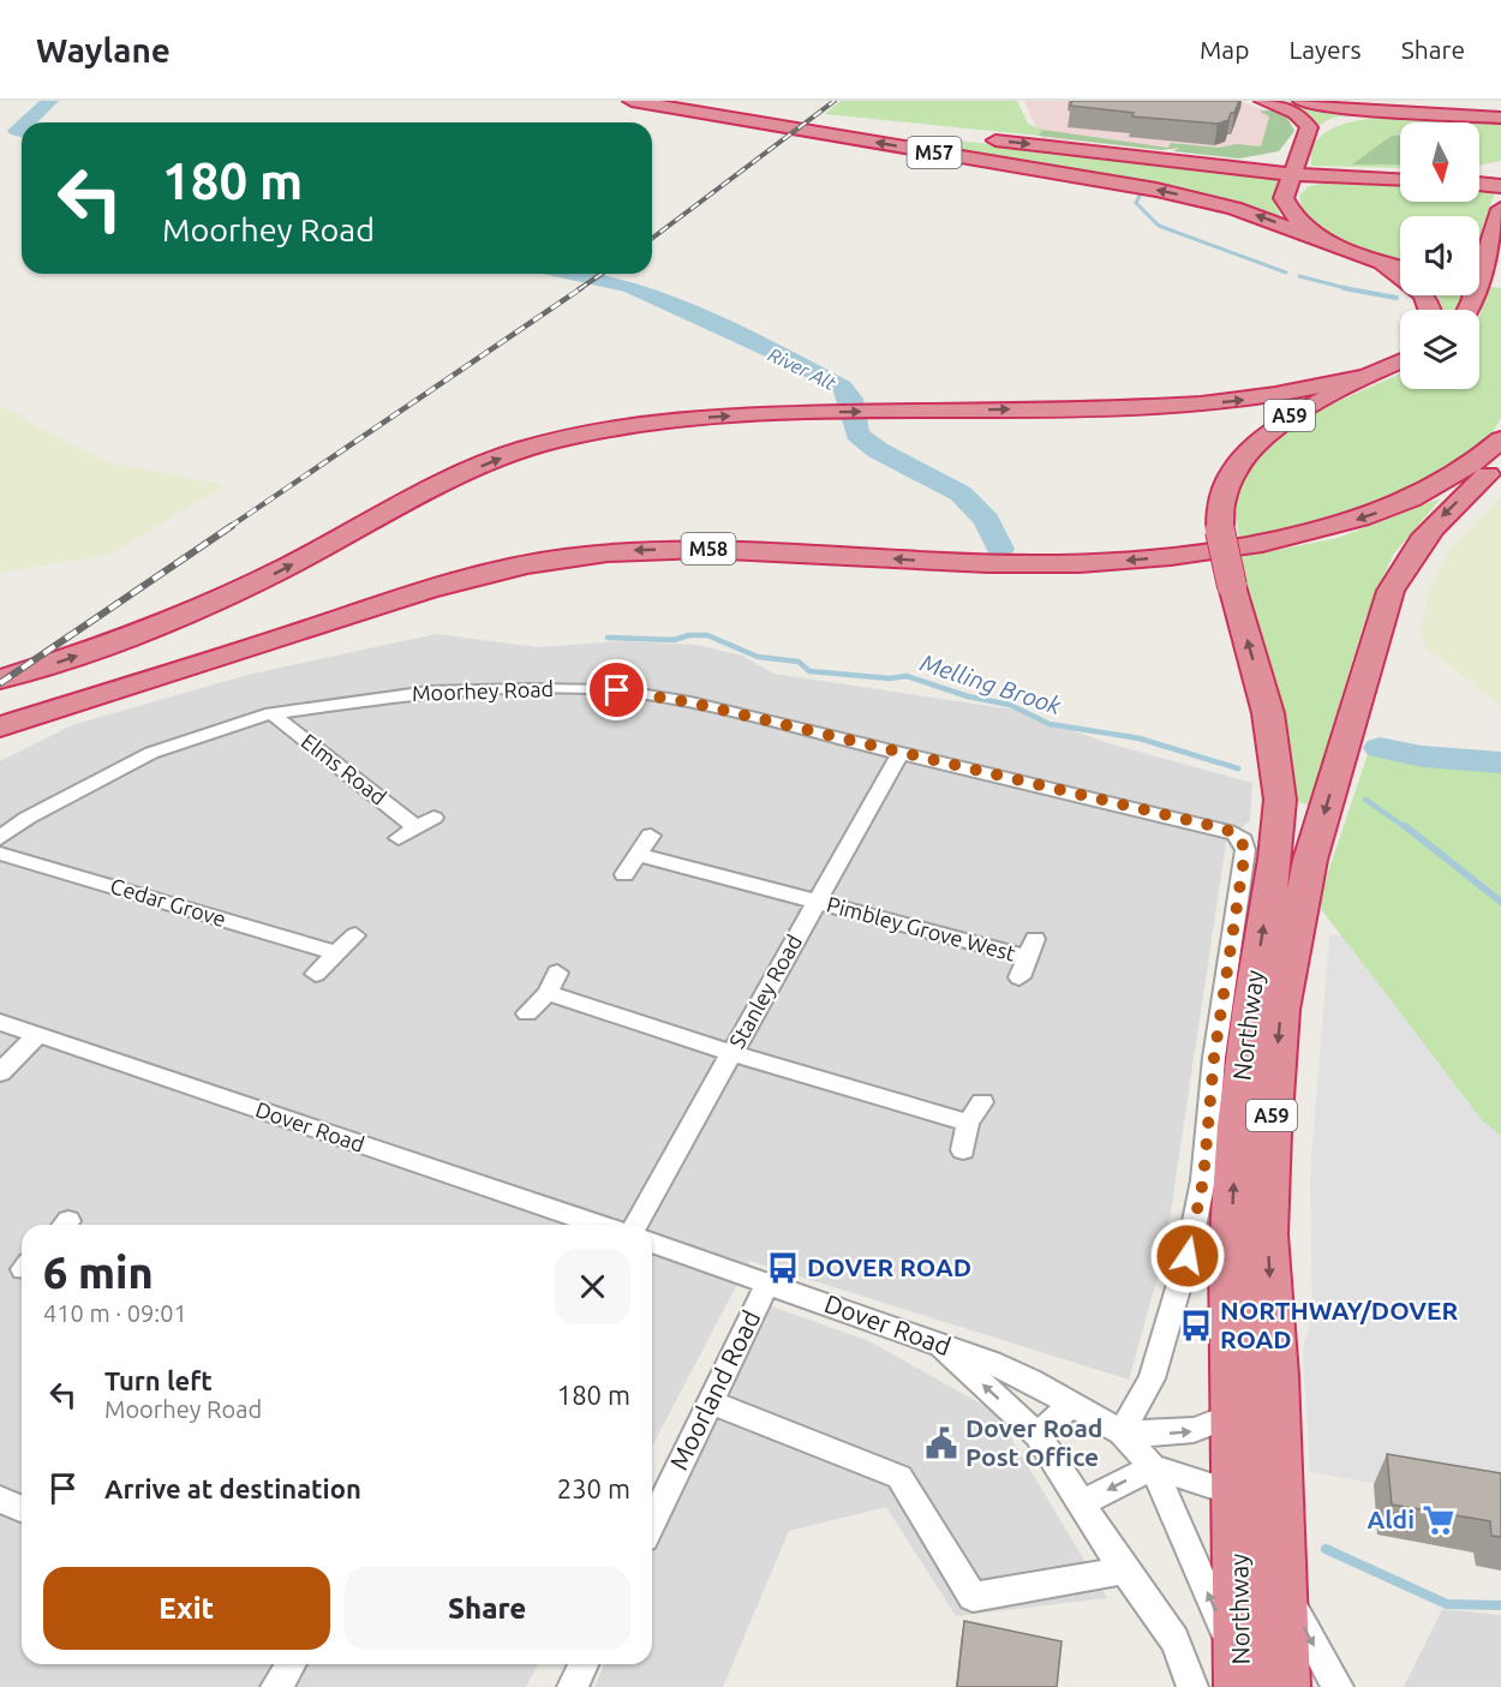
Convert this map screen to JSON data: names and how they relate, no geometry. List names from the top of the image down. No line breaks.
{"streets":{"highway":["M57","A59","M58","Northway"],"street":["Moorhey Road","Elms Road","Cedar Grove","Pimbley Grove West","Stanley Road","Dover Road","Moorland Road"]},"crossings":[["A59","Northway"],["Moorhey Road","Elms Road"],["Moorhey Road","Stanley Road"],["Moorhey Road","Northway"],["Pimbley Grove West","Stanley Road"],["Northway","Dover Road"],["Dover Road","Moorland Road"]],"water":["River Alt","Melling Brook"],"places":{"bus stop":["DOVER ROAD","NORTHWAY/DOVER ROAD"],"public building":["Dover Road Post Office"],"supermarket":["Aldi"]},"north":"bottom","page":{"header":"Waylane","nav":["Map","Layers","Share"],"turn":["180 m","Moorhey Road"],"heading":["6 min","410 m · 09:01"],"list":[{"name":"Turn left","note":"Moorhey Road","value":"180 m"},{"name":"Arrive at destination","value":"230 m"}],"buttons":["Exit","Share"]}}
